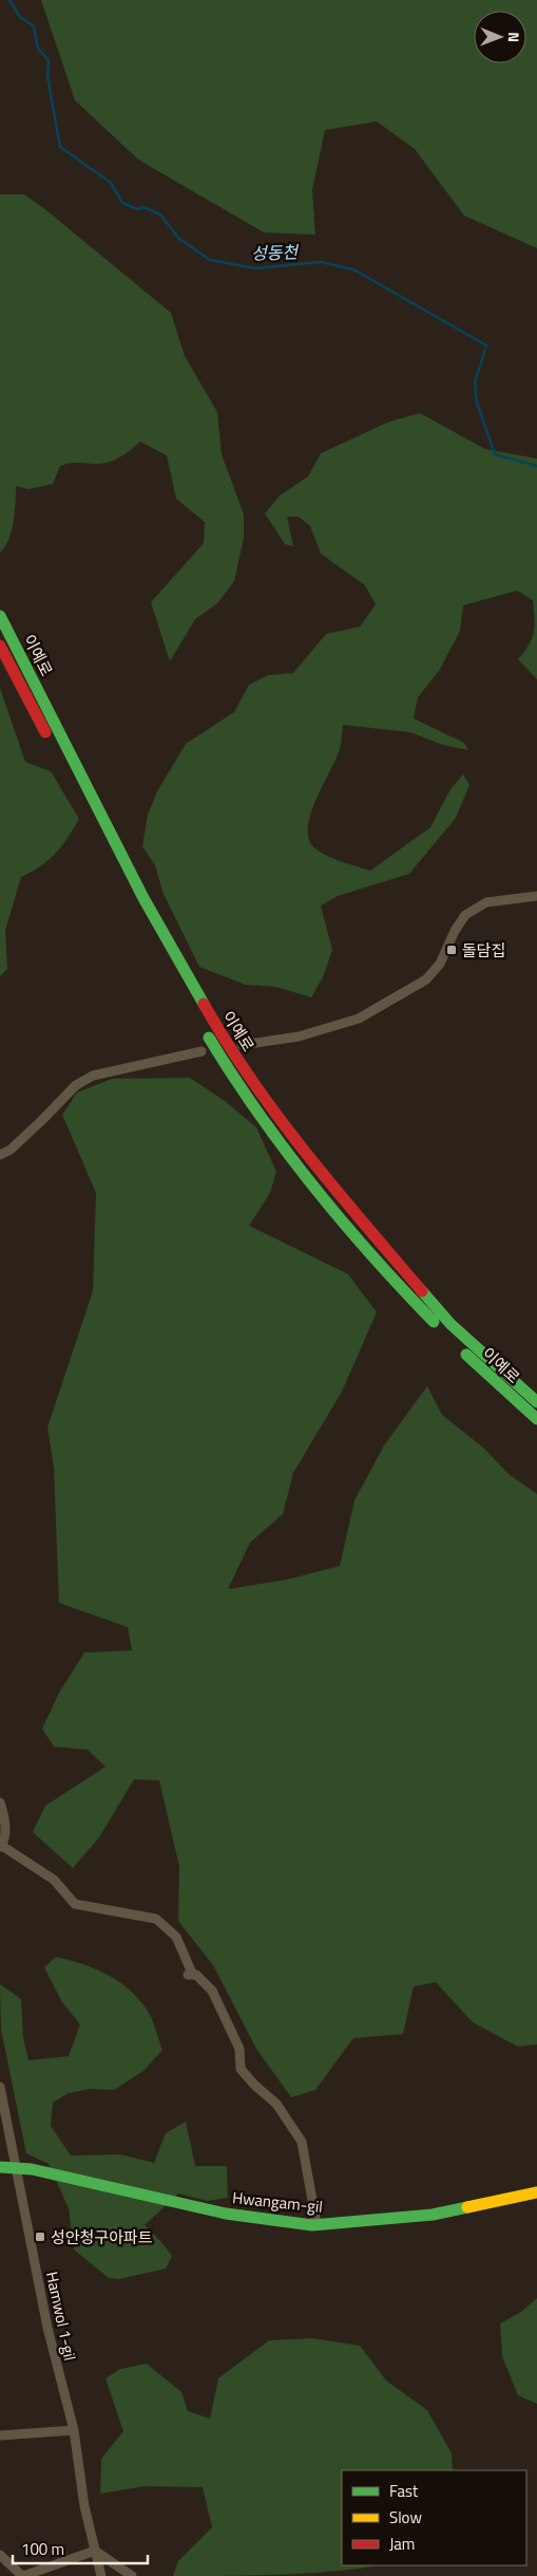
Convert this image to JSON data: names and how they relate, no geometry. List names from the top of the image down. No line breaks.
{"streets":{"main road":["이예로","Hwangam-gil"],"street":["Hamwol 1-gil"]},"crossings":[["Hwangam-gil","Hamwol 1-gil"]],"water":["성동천"],"places":{"transit":["돌담집","성안청구아파트"]},"legend":["Fast","Slow","Jam"],"scale_bar":"100 m","north":"right"}
